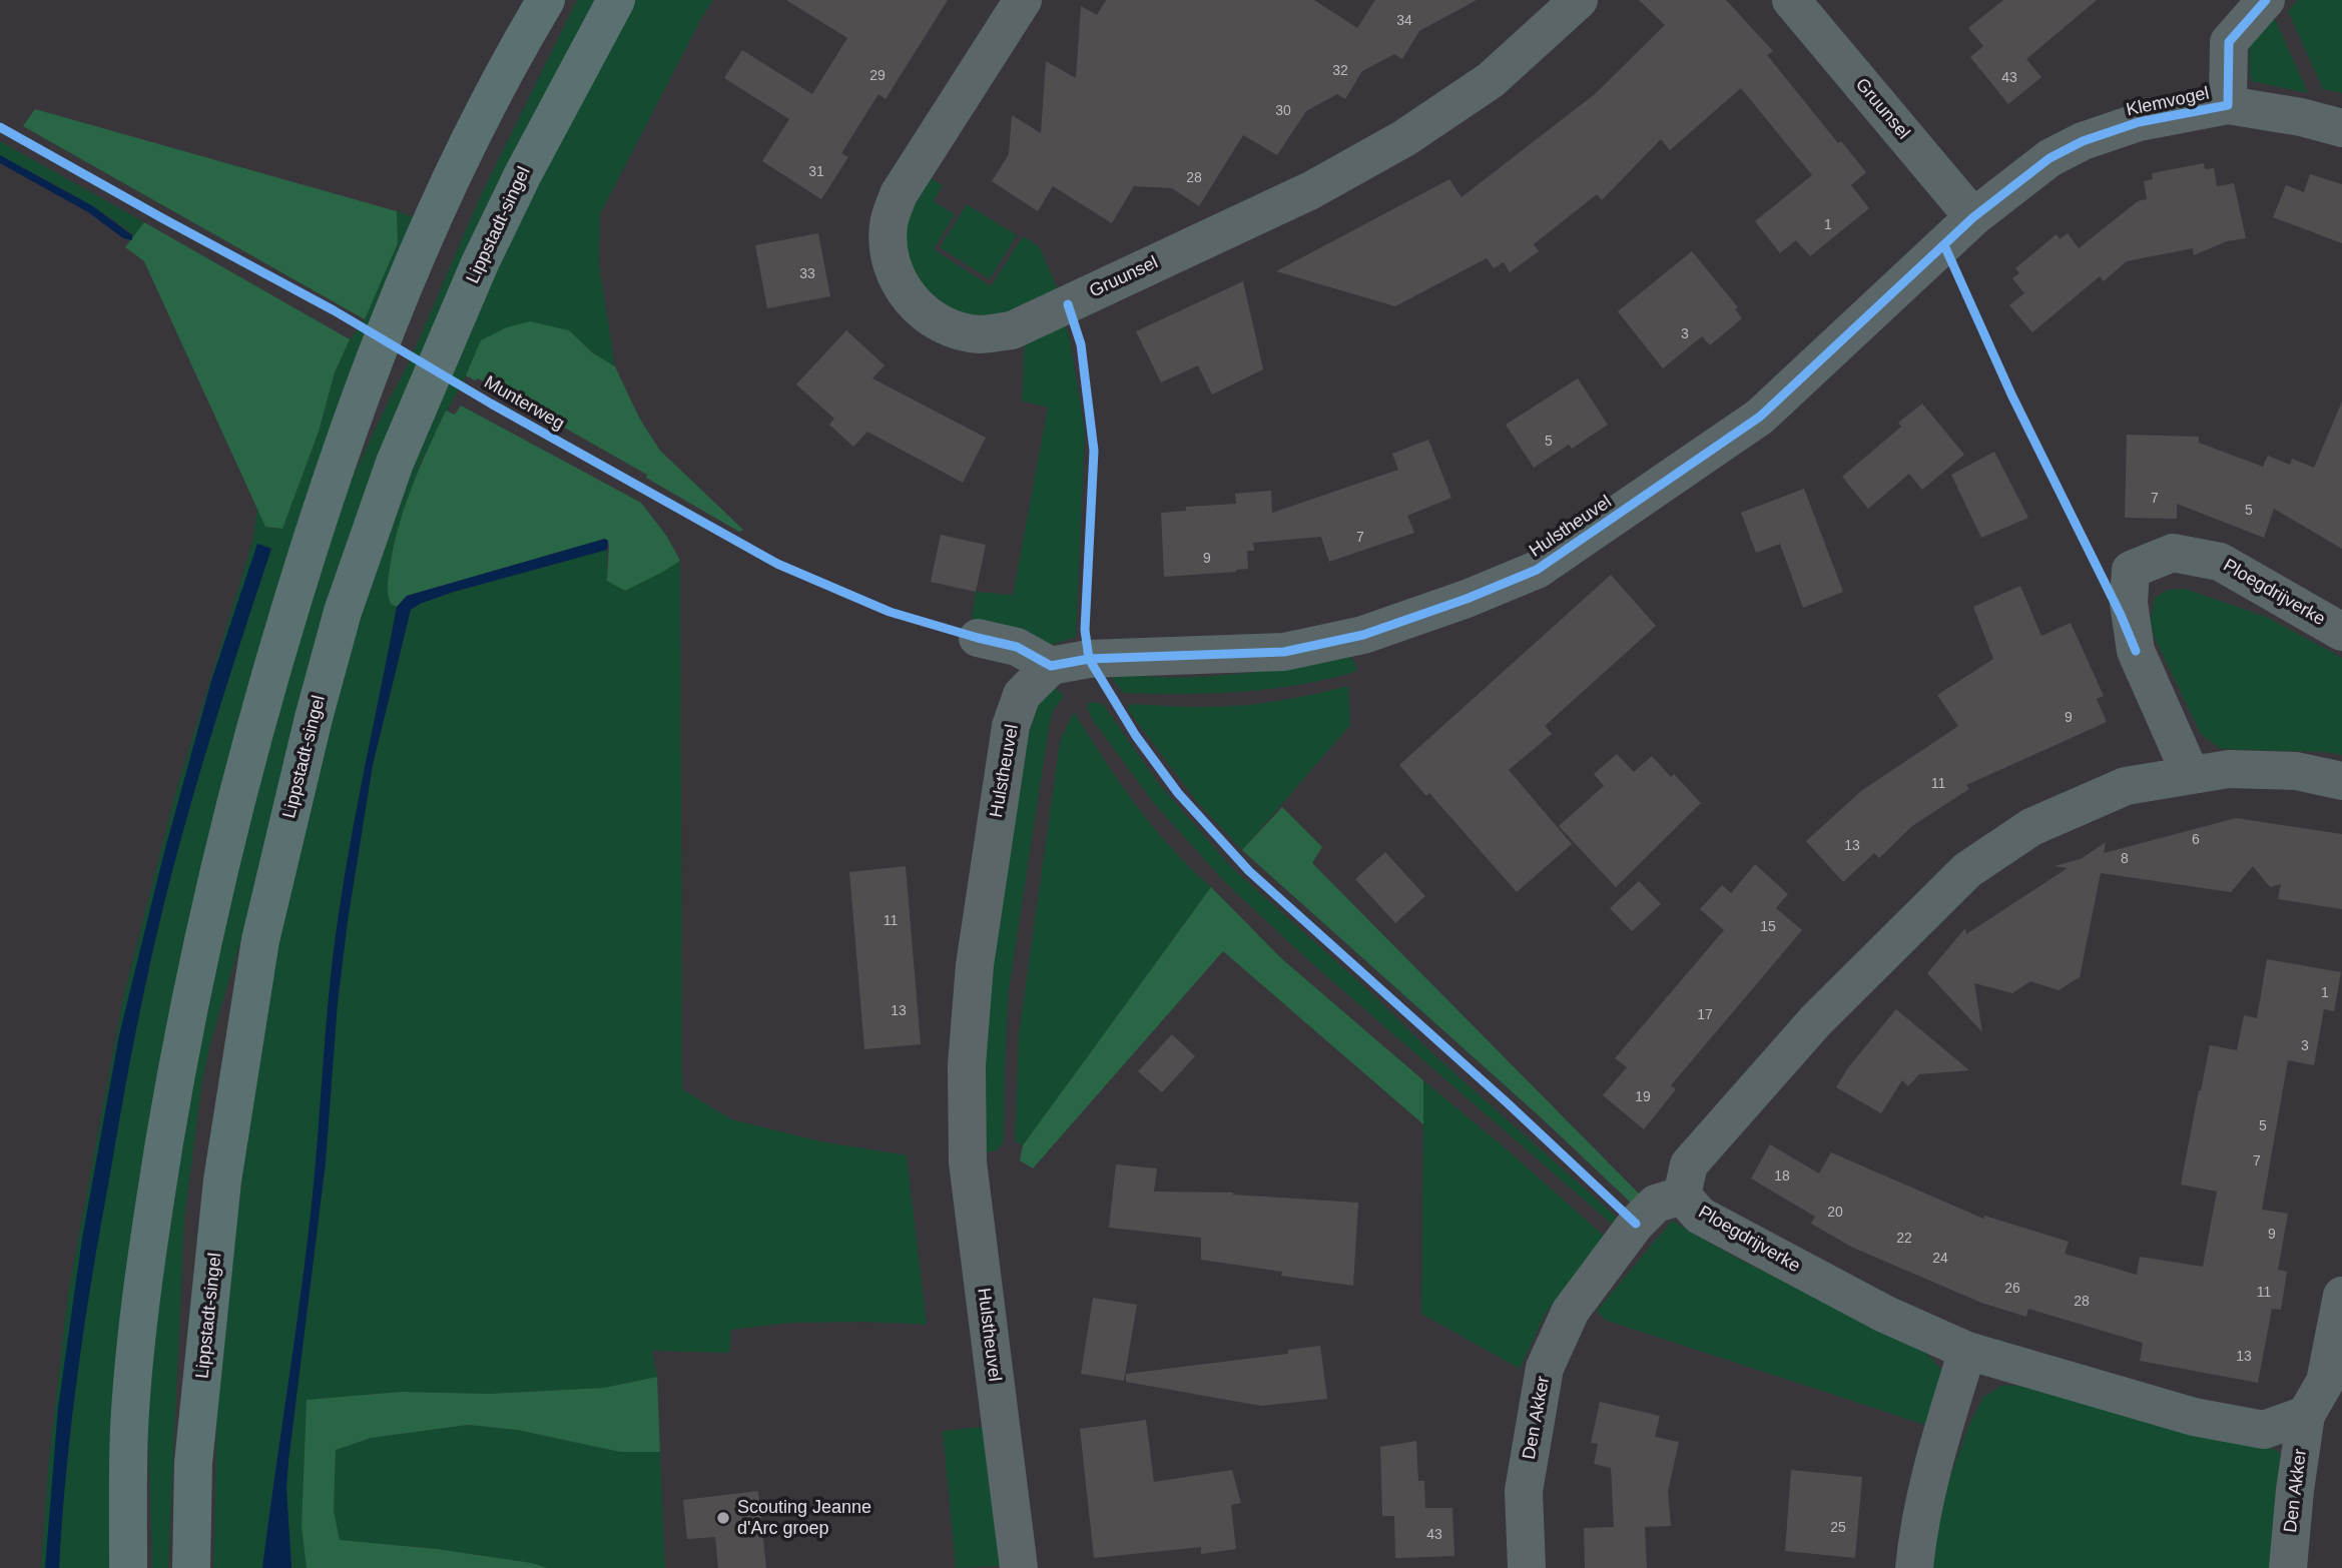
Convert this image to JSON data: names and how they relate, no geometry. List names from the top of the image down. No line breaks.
{"streets":{"main road":["Lippstadt-singel"],"street":["Klemvogel","Gruunsel","Hulstheuvel","Ploegdrijverke","Den Akker"],"cycle path":["Munterweg"]},"crossings":[["Klemvogel","Gruunsel"],["Klemvogel","Hulstheuvel"],["Gruunsel","Hulstheuvel"],["Ploegdrijverke","Den Akker"]],"places":["Scouting Jeanne d'Arc groep"],"house_numbers":["34","32","29","43","30","31","28","1","33","3","5","7","5","7","9","9","11","6","13","8","11","15","1","13","17","3","19","5","7","18","20","9","22","24","26","11","28","13","25","43"]}
